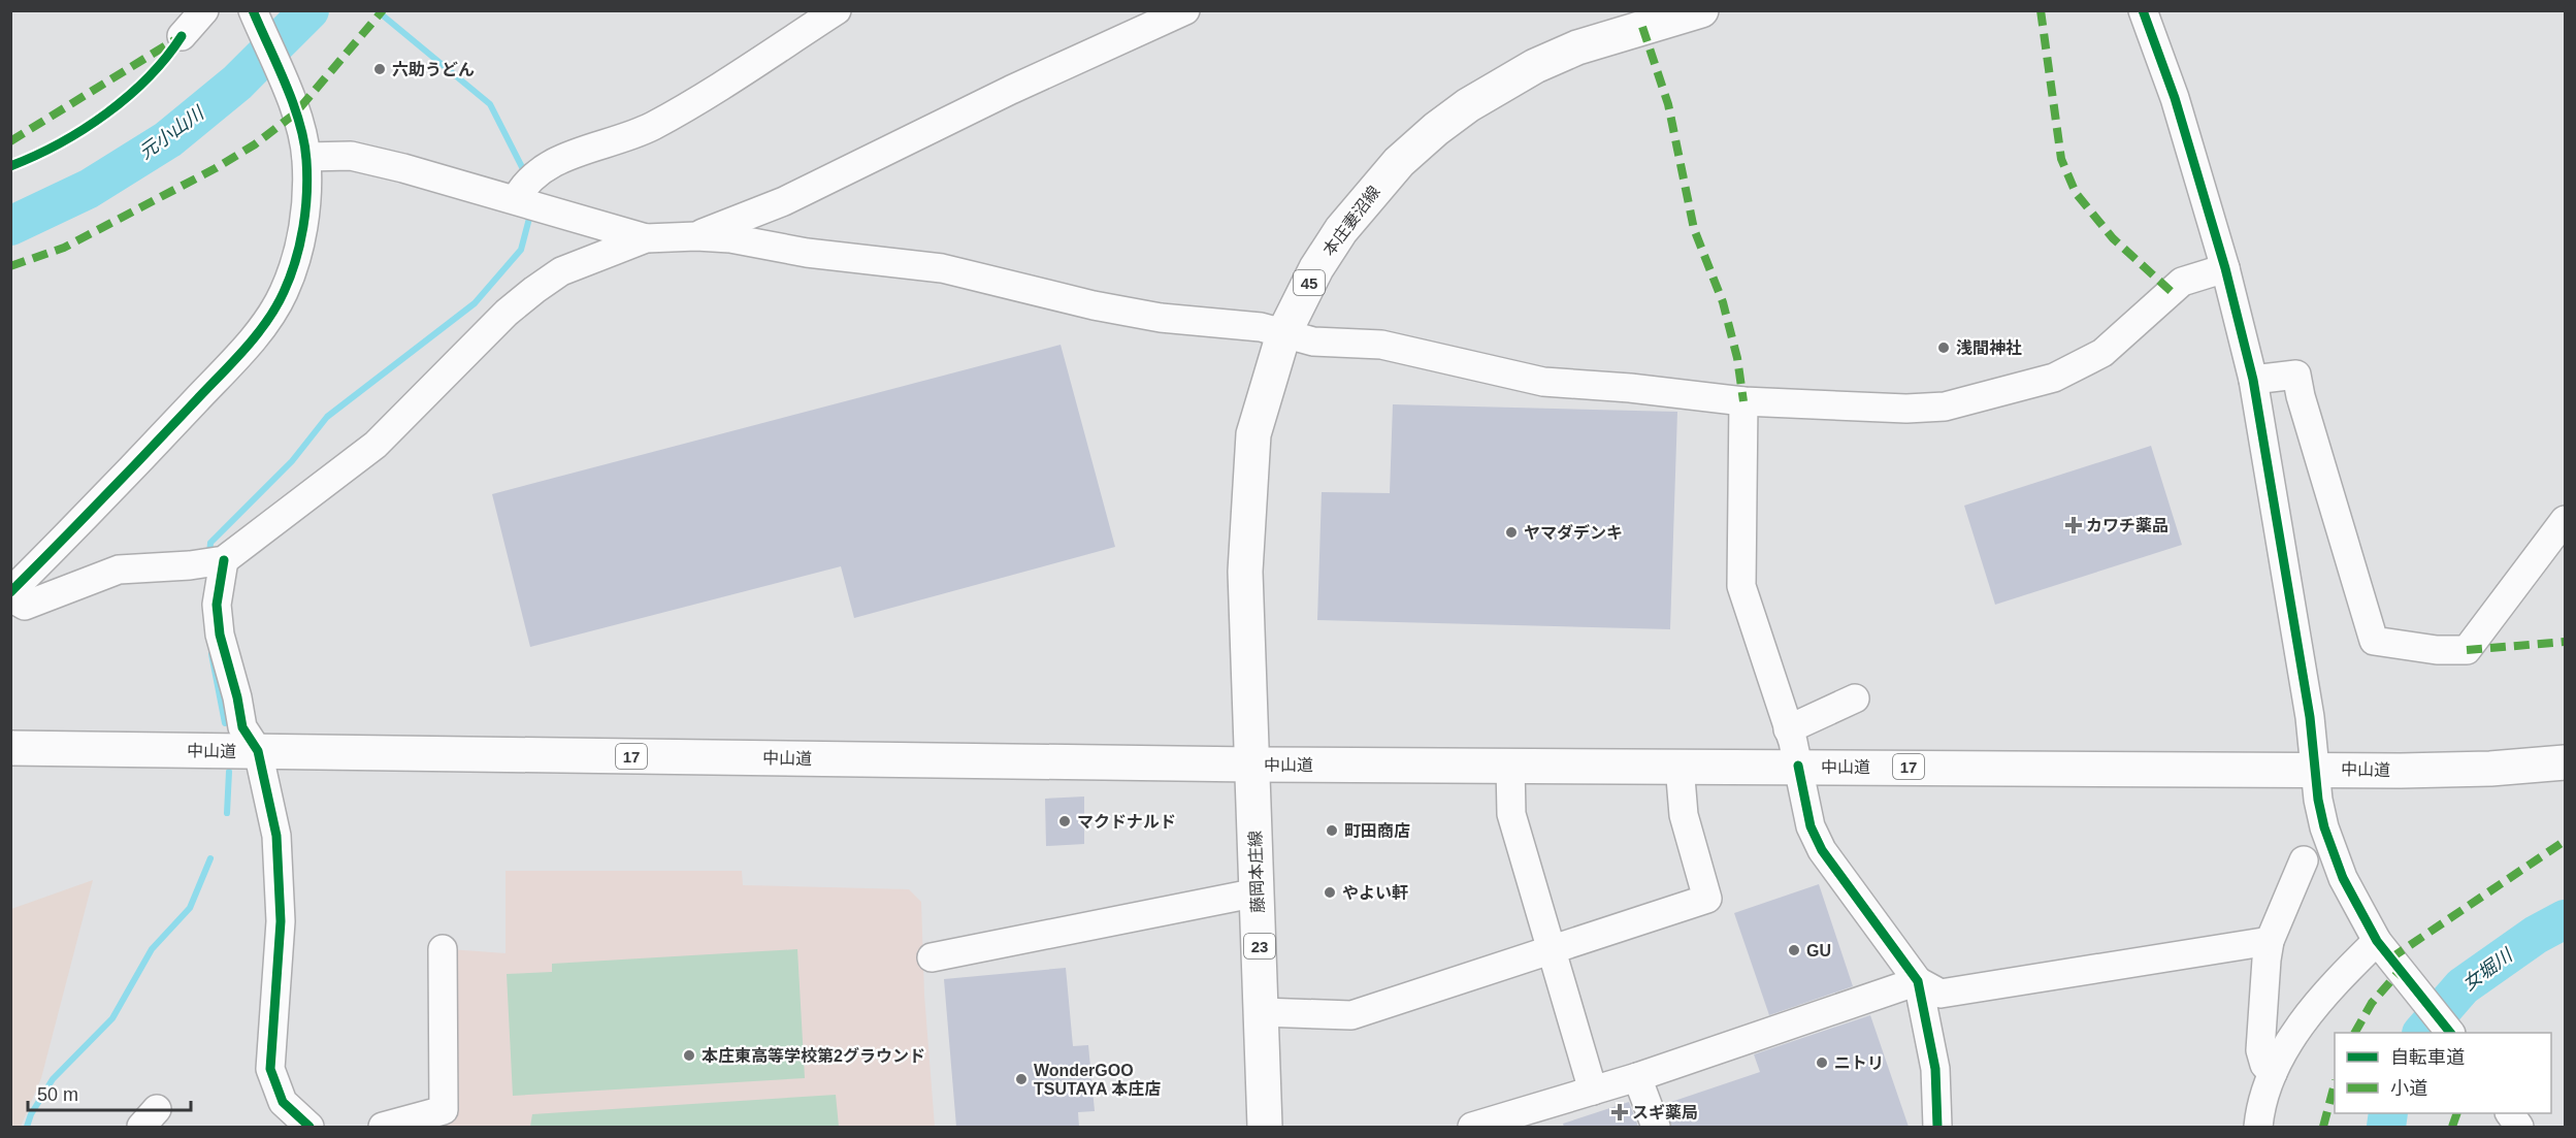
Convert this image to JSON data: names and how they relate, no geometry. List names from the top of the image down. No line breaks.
{"streets":{"main road":["本庄妻沼線","45","中山道","17","藤岡本庄線","23"]},"crossings":[["本庄妻沼線","中山道"],["本庄妻沼線","藤岡本庄線"],["中山道","藤岡本庄線"]],"water":["元小山川","女堀川"],"places":{"other":["六助うどん","浅間神社","ヤマダデンキ","マクドナルド","町田商店","やよい軒","GU","本庄東高等学校第2グラウンド","ニトリ","WonderGOO TSUTAYA 本庄店"],"health":["カワチ薬品","スギ薬局"]},"legend":["自転車道","小道"],"scale_bar":"50 m"}
